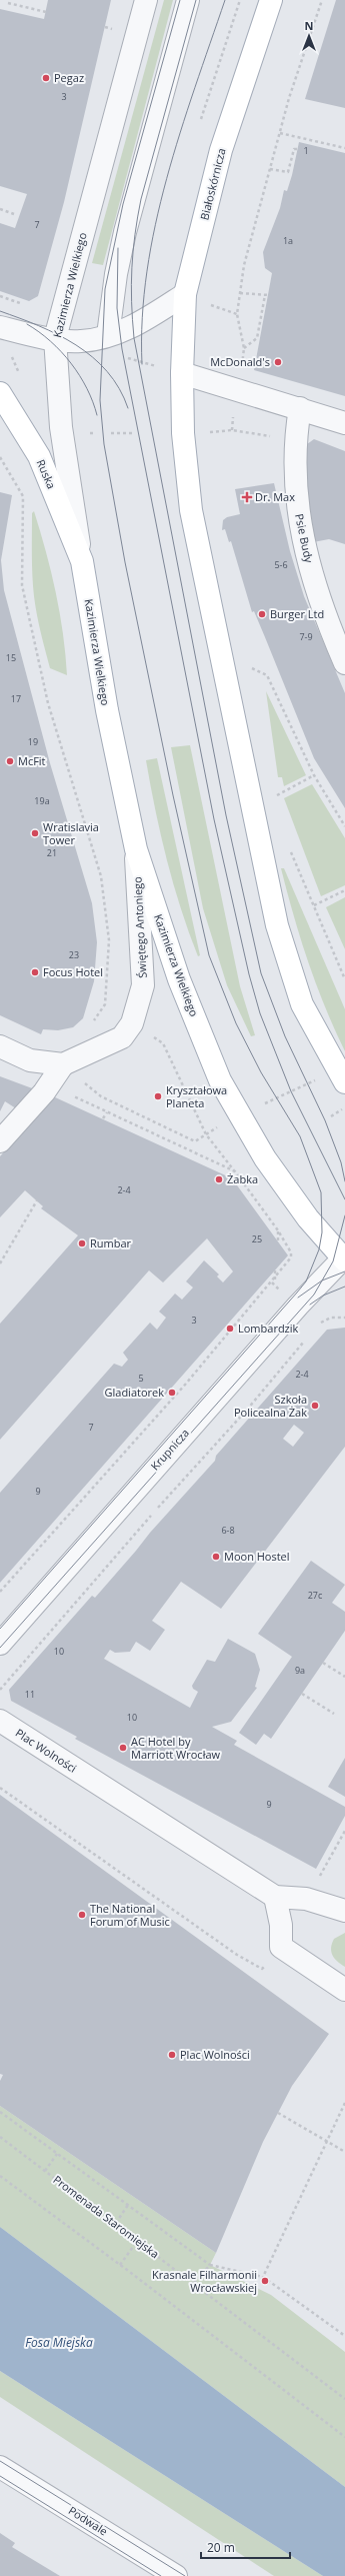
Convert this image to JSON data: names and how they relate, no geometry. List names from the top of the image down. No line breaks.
{"streets":{"main road":["Białoskórnicza","Kazimierza Wielkiego","Ruska"],"street":["Psie Budy","Świętego Antoniego","Krupnicza","Plac Wolności","Podwale"],"path":["Promenada Staromiejska"]},"crossings":[["Kazimierza Wielkiego","Ruska"],["Kazimierza Wielkiego","Świętego Antoniego"],["Kazimierza Wielkiego","Krupnicza"]],"water":["Fosa Miejska"],"places":{"other":["Pegaz","McDonald's","Burger Ltd","McFit","Wratislavia Tower","Focus Hotel","Kryształowa Planeta","Żabka","Rumbar","Lombardzik","Gladiatorek","Szkoła Policealna Żak","Moon Hostel","AC Hotel by Marriott Wrocław","The National Forum of Music","Plac Wolności","Krasnale Filharmonii Wrocławskiej"],"health":["Dr. Max"]},"house_numbers":["3","1","7","1a","5-6","7-9","15","17","19","19a","21","23","2-4","25","3","2-4","5","7","9","6-8","27c","10","9a","11","10","9"],"scale_bar":"20 m","north":"top"}
